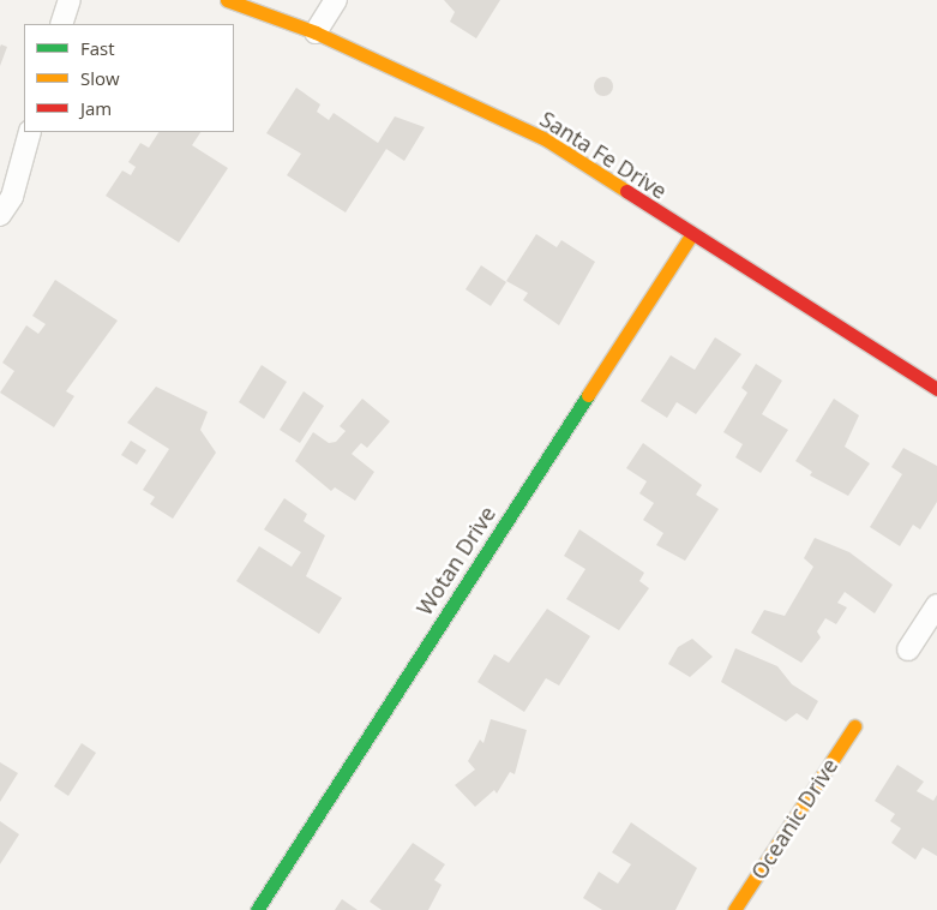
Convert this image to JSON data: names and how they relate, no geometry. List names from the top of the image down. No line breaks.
{"streets":{"street":["Santa Fe Drive","Wotan Drive","Oceanic Drive"]},"crossings":[["Santa Fe Drive","Wotan Drive"]],"legend":["Fast","Slow","Jam"]}
